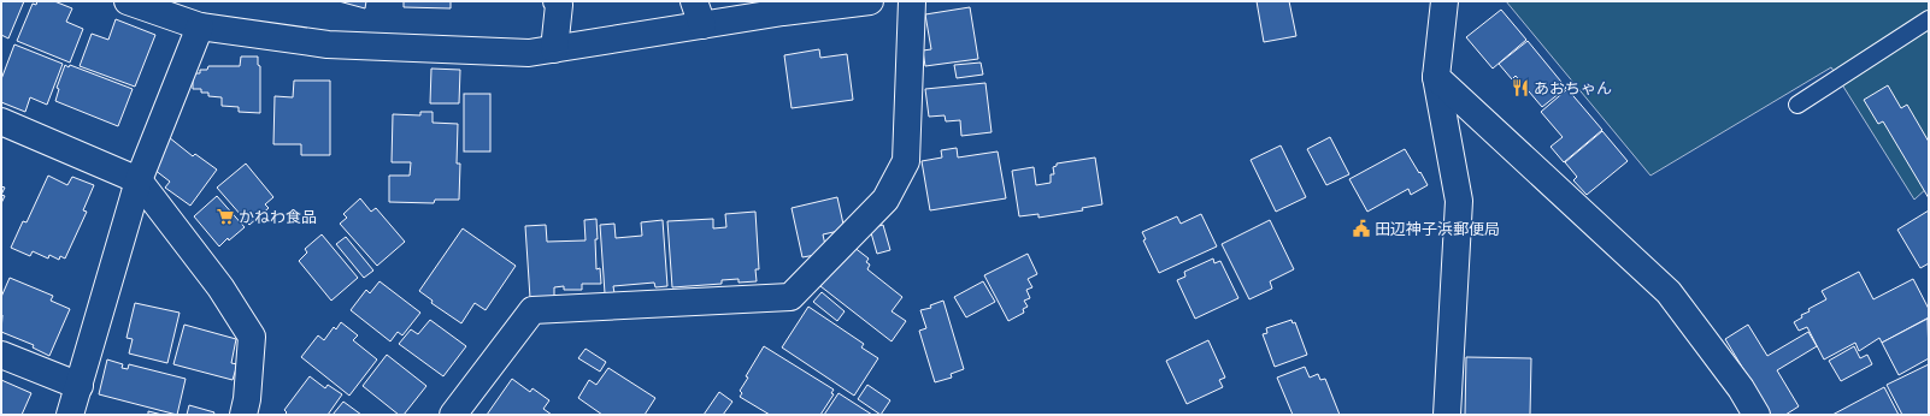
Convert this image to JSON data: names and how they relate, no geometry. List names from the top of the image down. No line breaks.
{"places":{"restaurant":["あおちゃん"],"supermarket":["かねわ食品"],"public building":["田辺神子浜郵便局"]}}
